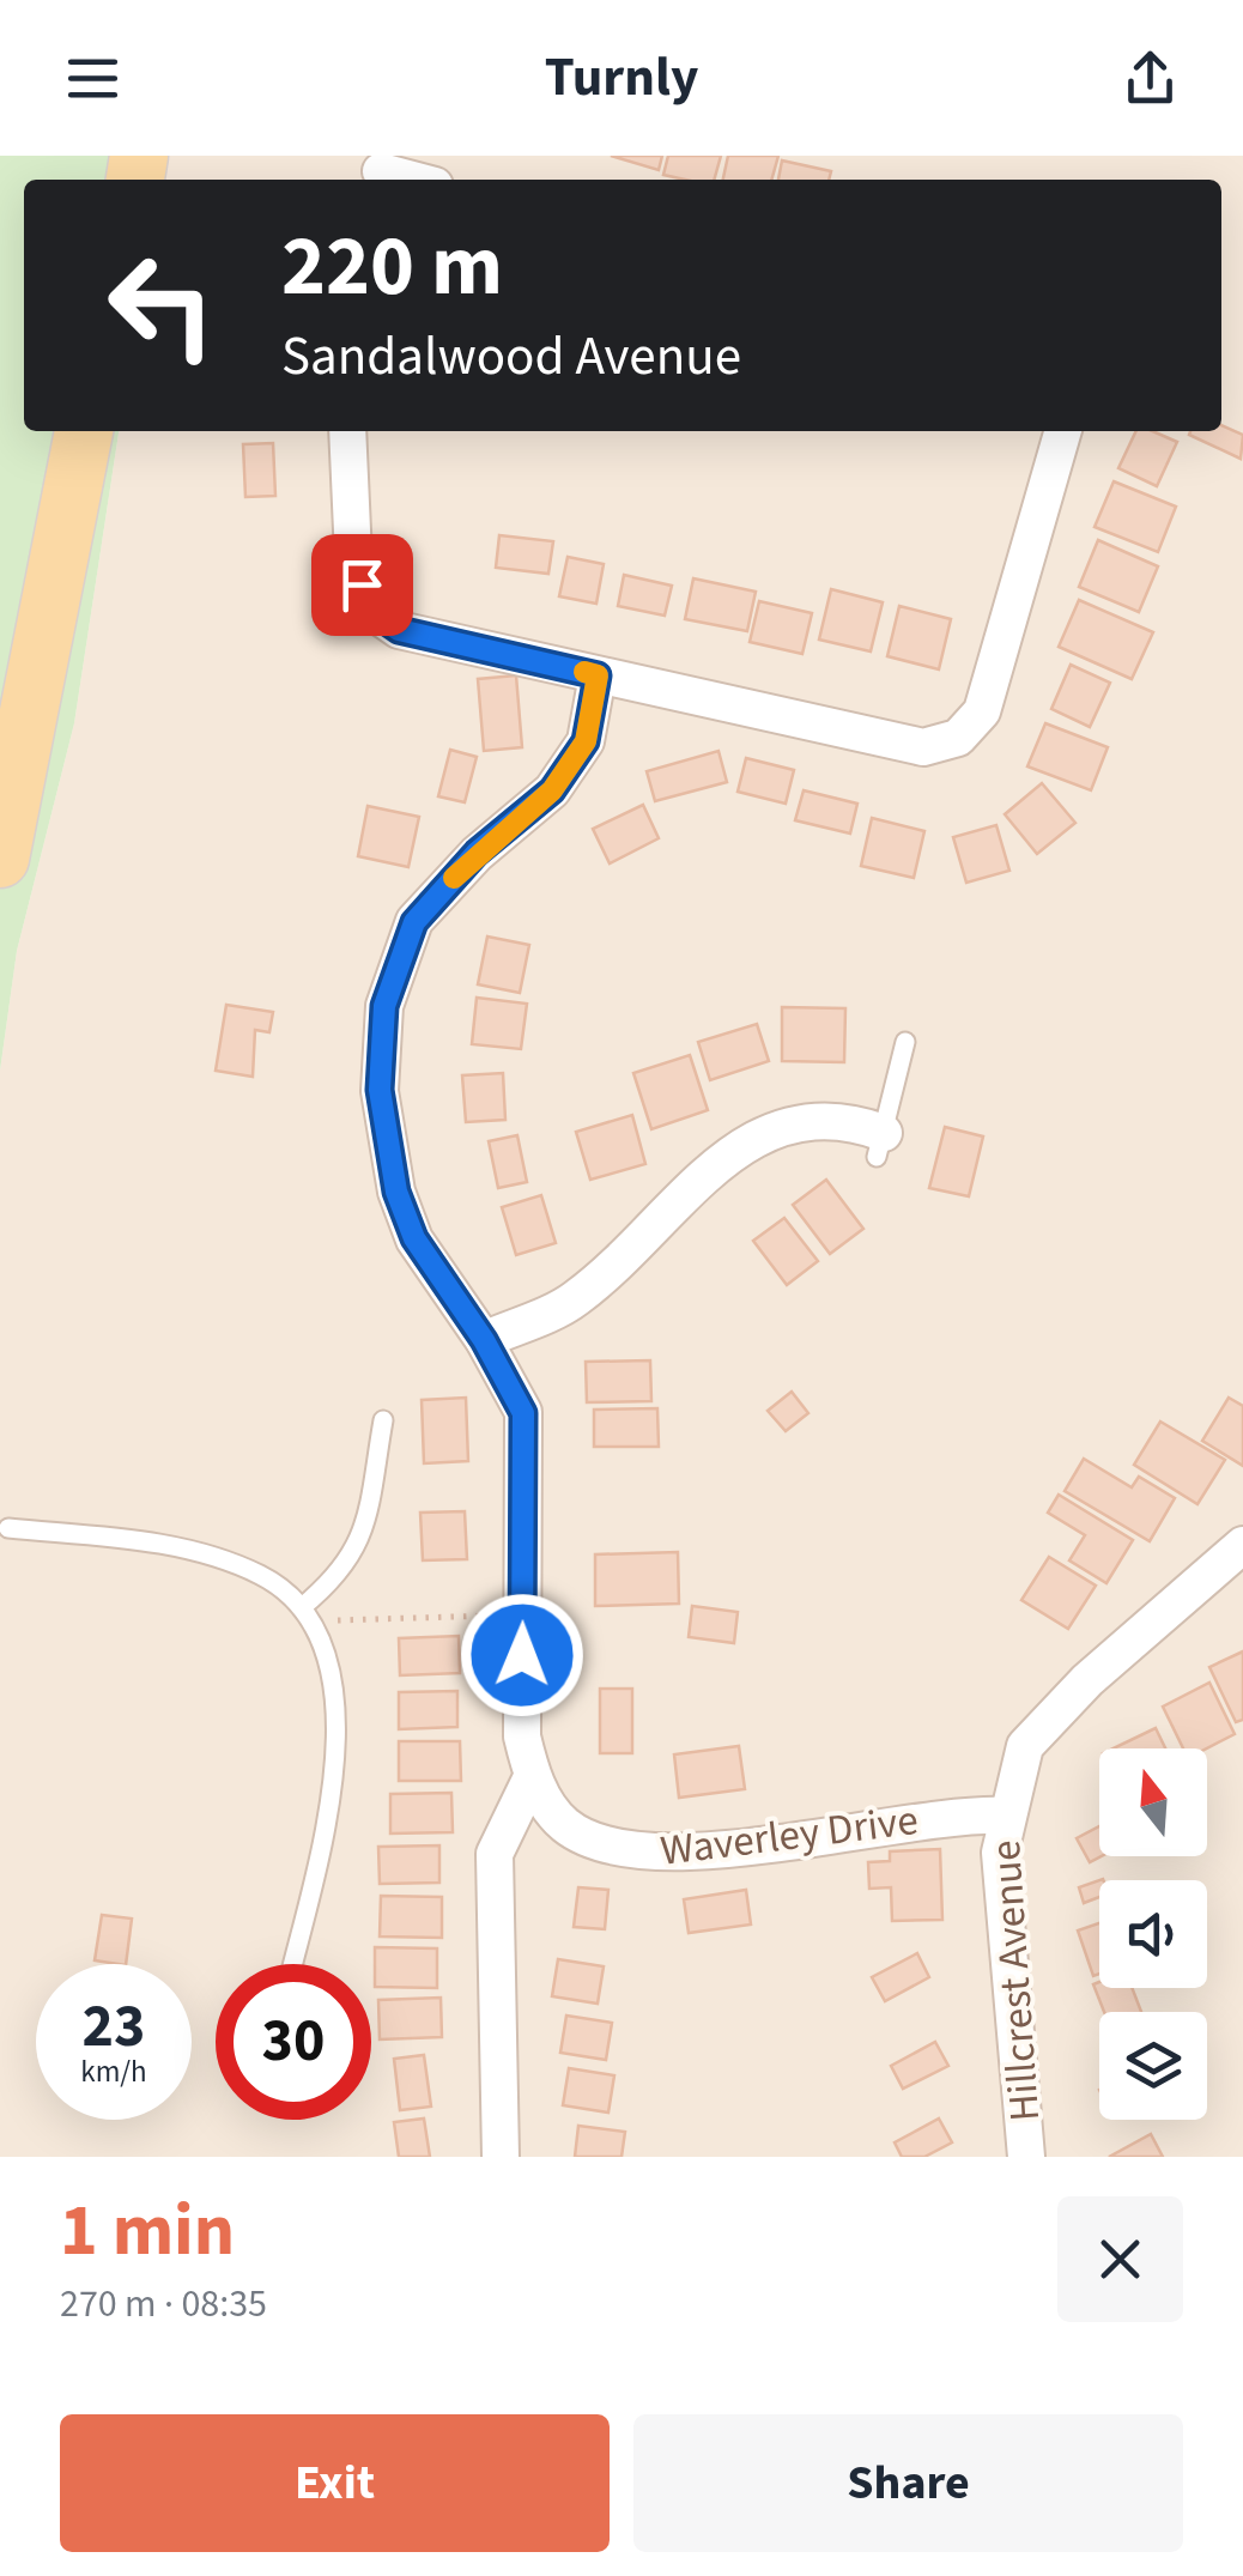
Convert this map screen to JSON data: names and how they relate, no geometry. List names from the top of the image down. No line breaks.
{"streets":{"street":["Waverley Drive","Hillcrest Avenue"]},"crossings":[["Waverley Drive","Hillcrest Avenue"]],"north":"top","page":{"header":"Turnly","turn":["220 m","Sandalwood Avenue"],"speed":"23 km/h","limit":"30","heading":["1 min","270 m · 08:35"],"buttons":["Exit","Share"]}}
